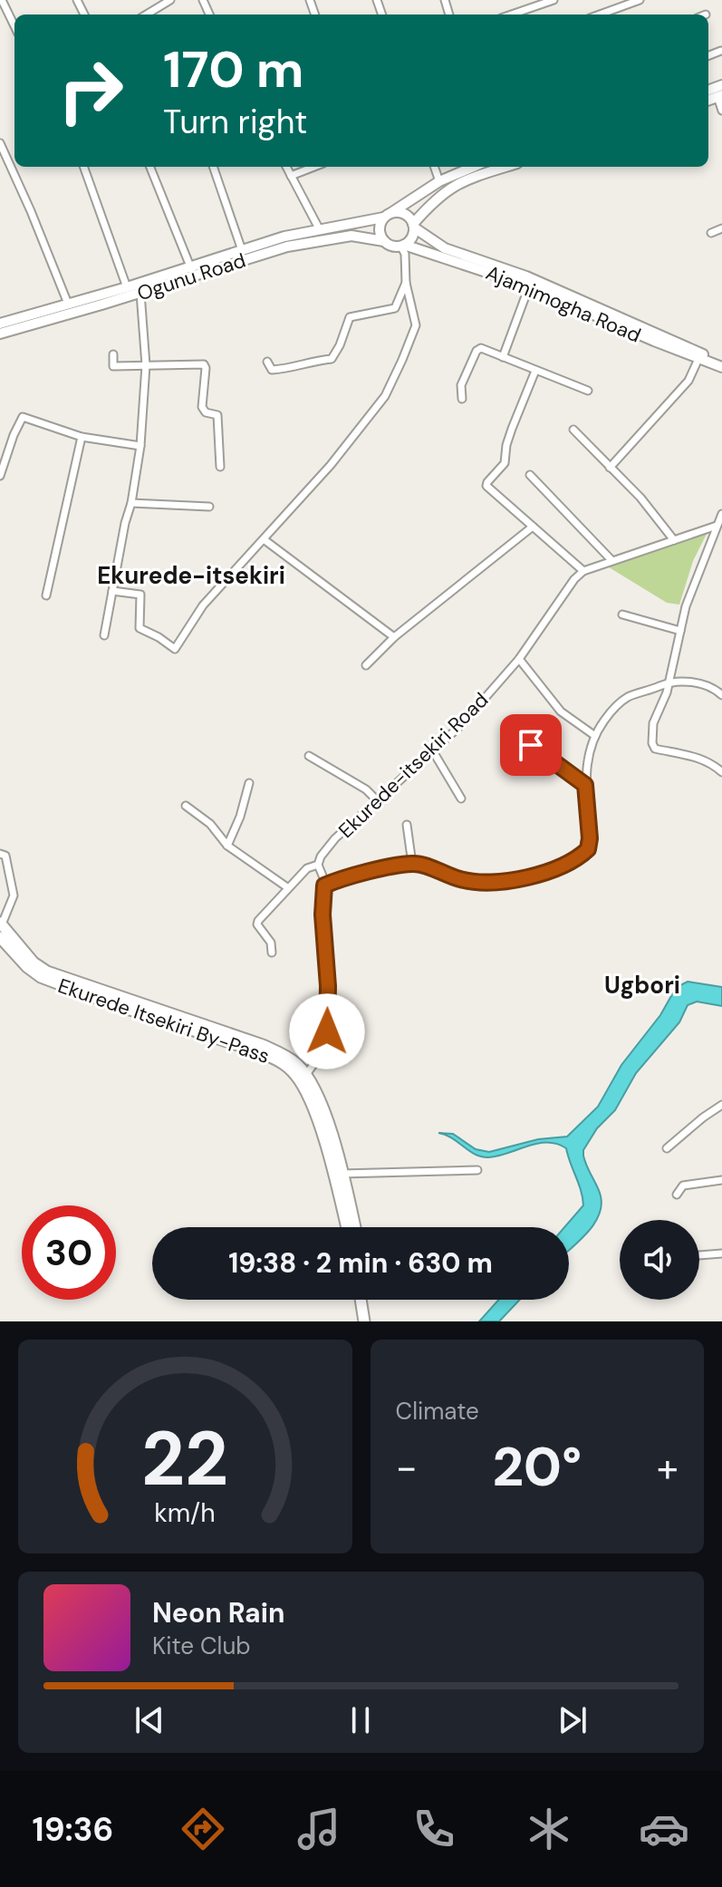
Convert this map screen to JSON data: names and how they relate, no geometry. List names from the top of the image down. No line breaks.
{"streets":{"main road":["Ogunu Road","Ajamimogha Road","Ekurede Itsekiri By-Pass"],"street":["Ekurede-itsekiri Road"]},"crossings":[["Ogunu Road","Ajamimogha Road"]],"districts":["Ekurede-itsekiri","Ugbori"],"page":{"turn":["170 m","Turn right"],"limit":"30","trip":"19:38 · 2 min · 630 m","tile":"Climate","heat":["−","20°","+"],"song":["Neon Rain","Kite Club"],"tabs":"19:36","gauge":["22","km/h"]}}
